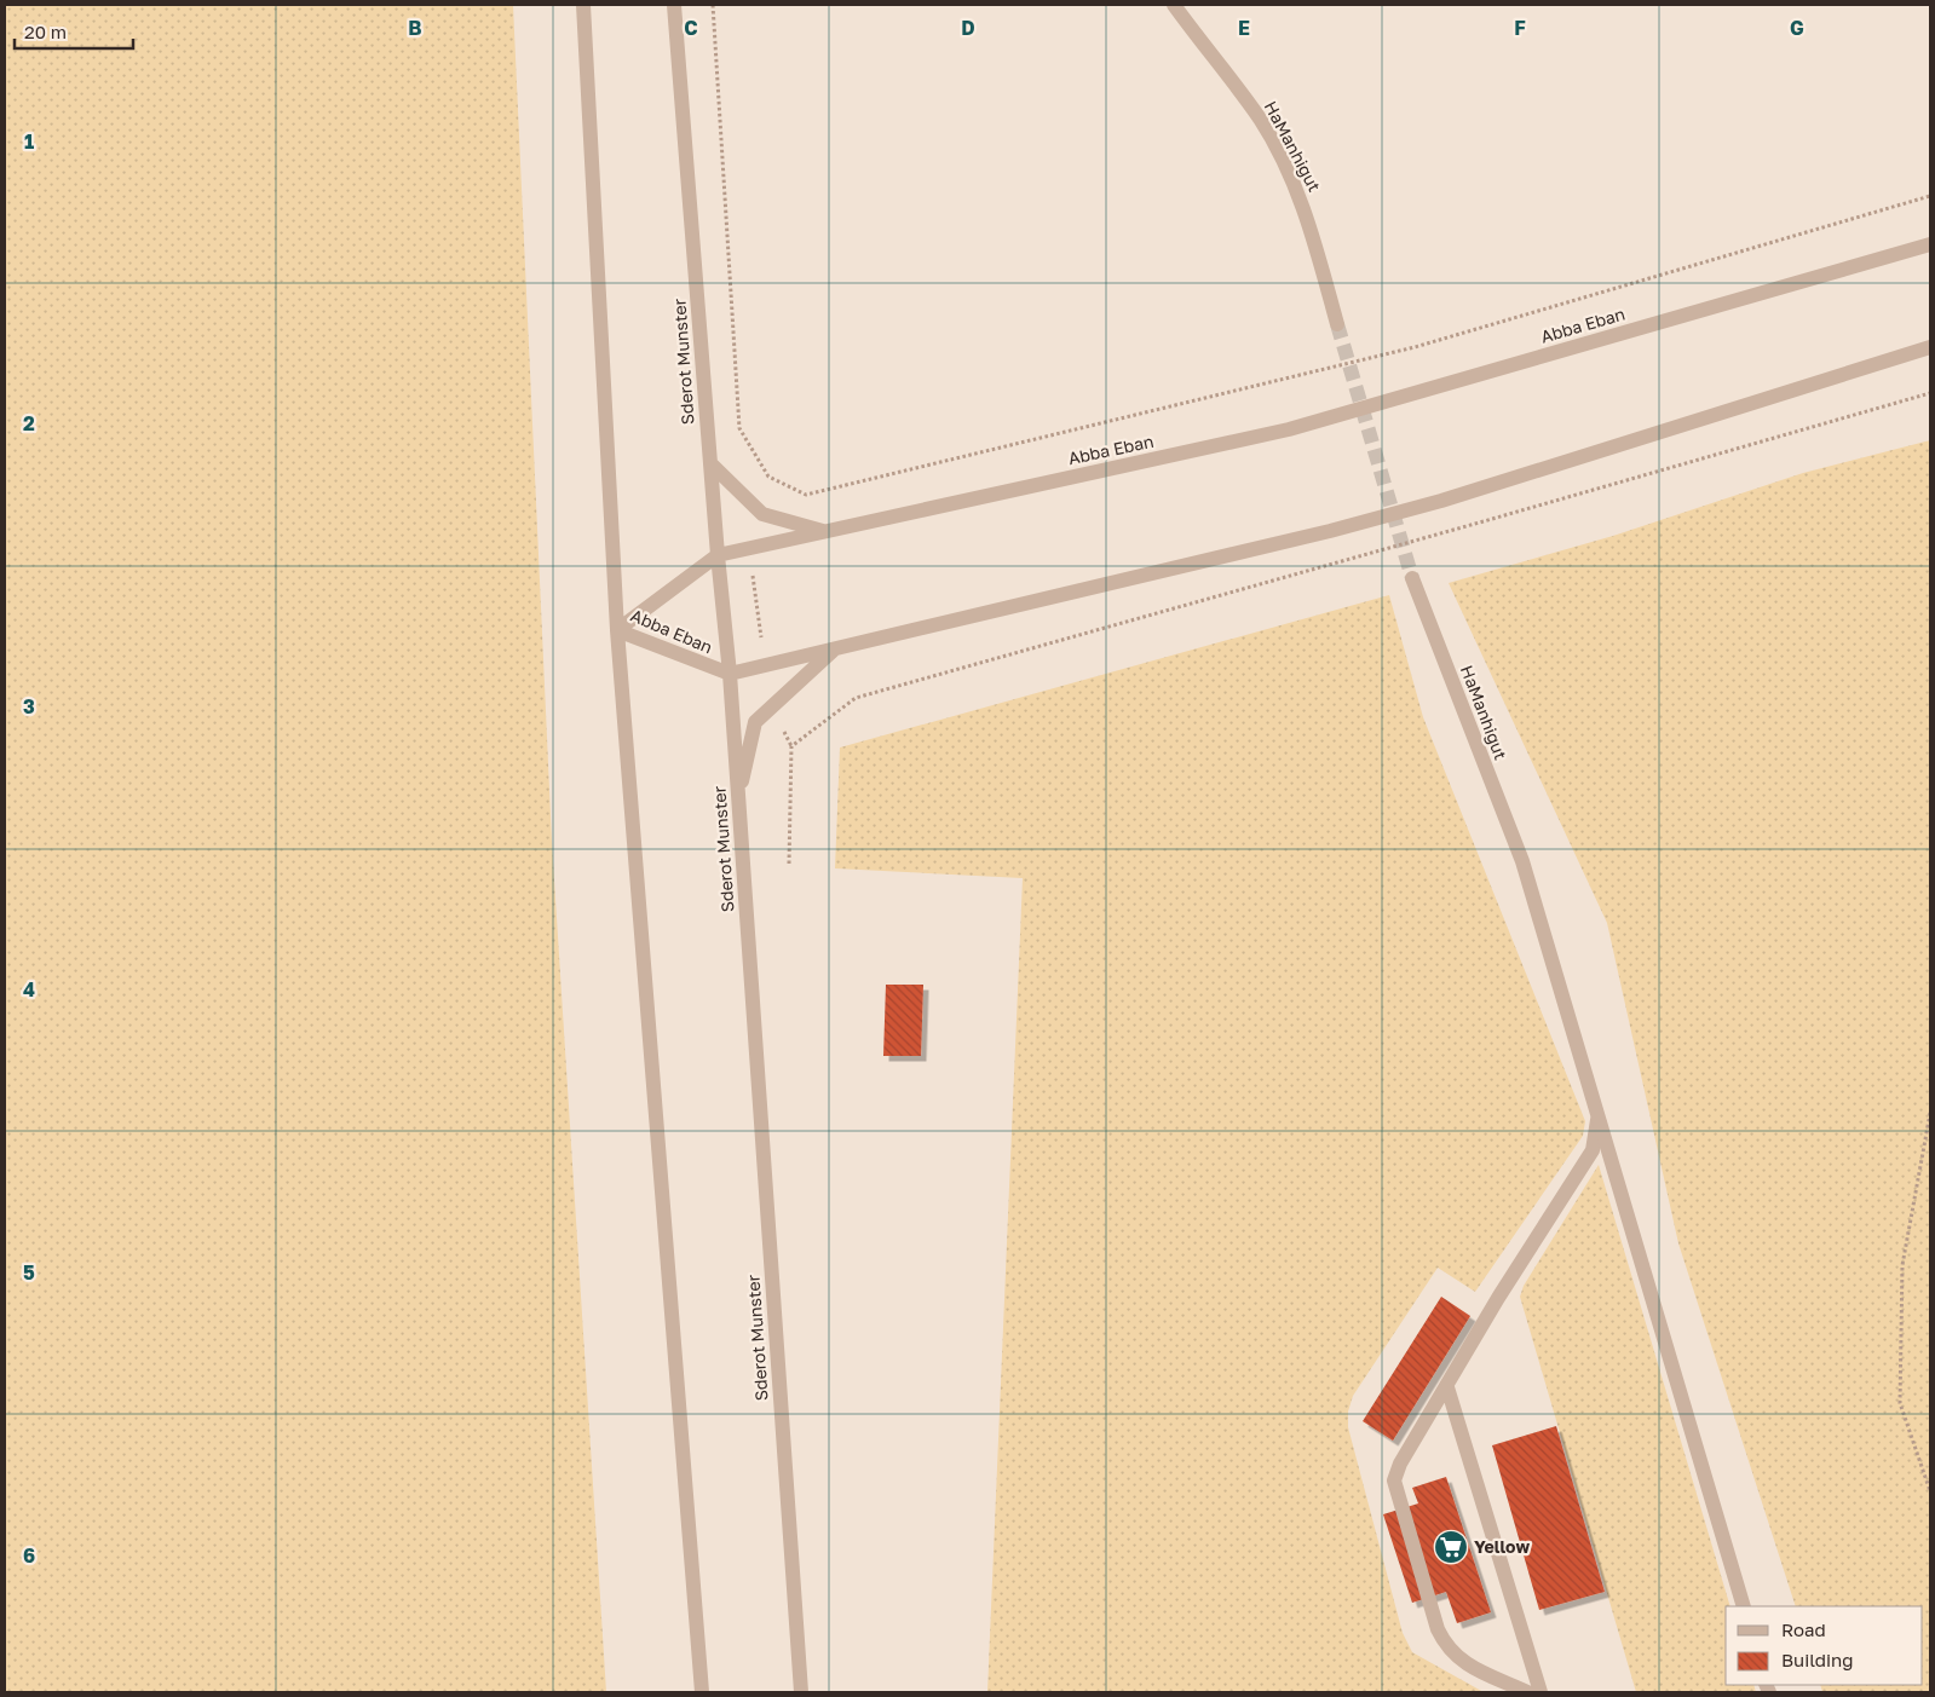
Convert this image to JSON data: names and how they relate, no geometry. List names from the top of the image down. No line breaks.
{"streets":{"street":["HaManhigut","Abba Eban","Sderot Munster"]},"crossings":[["Abba Eban","Sderot Munster"]],"places":{"supermarket":["Yellow"]},"legend":["Road","Building"],"scale_bar":"20 m","grid":{"columns":["B","C","D","E","F","G"],"rows":["1","2","3","4","5","6"]}}
